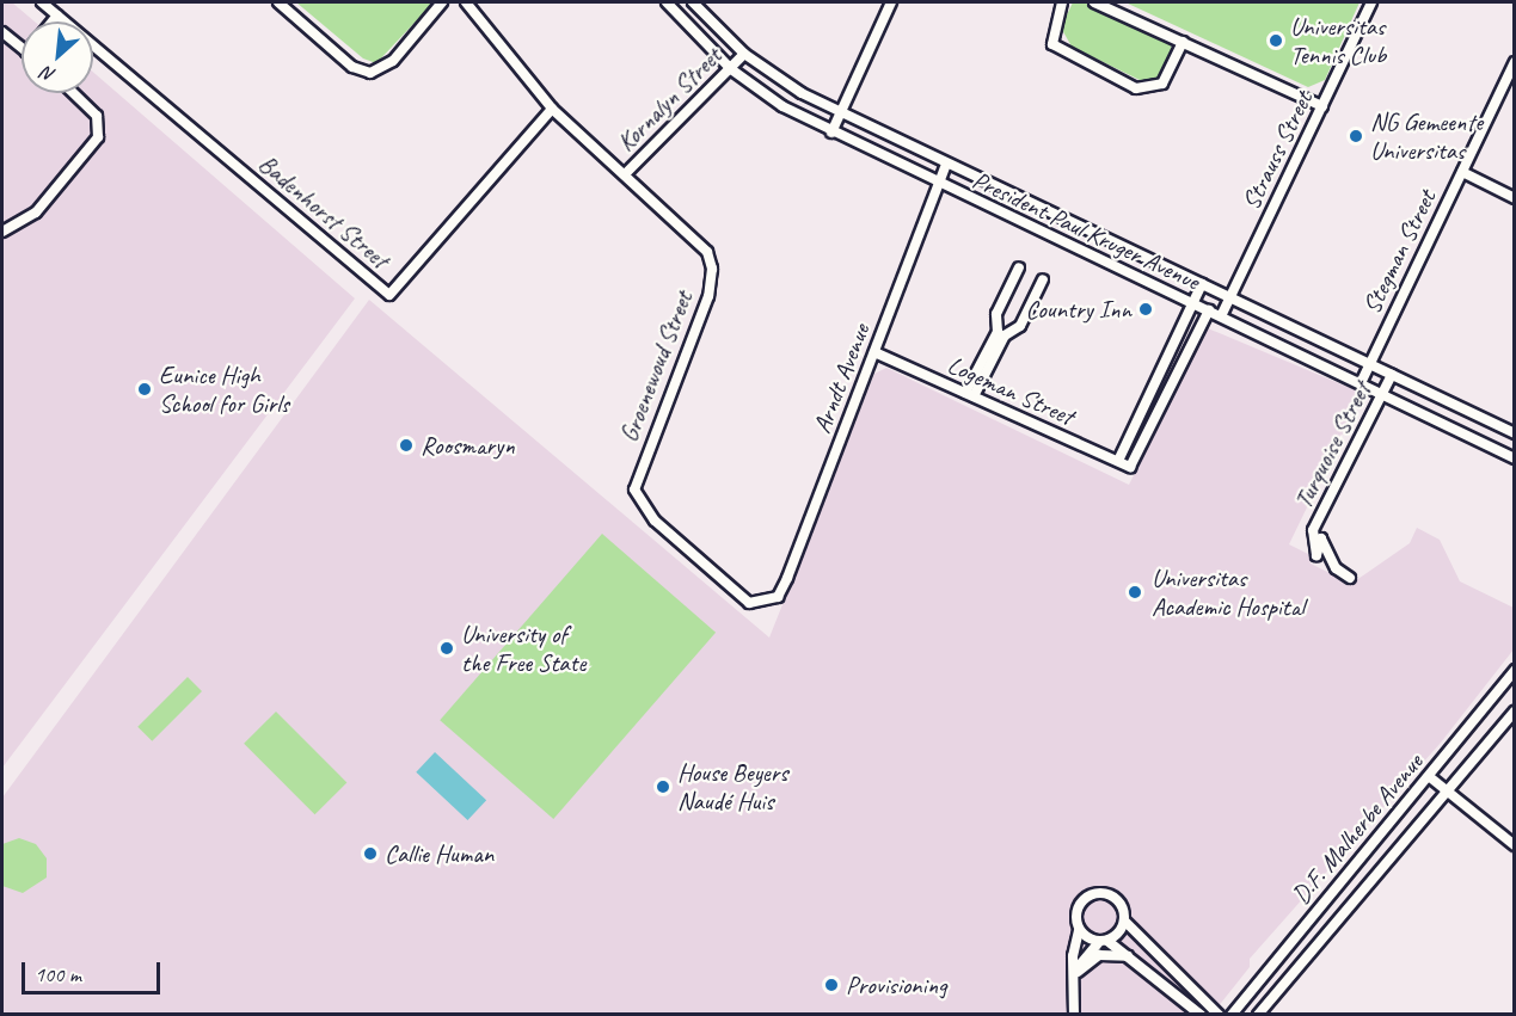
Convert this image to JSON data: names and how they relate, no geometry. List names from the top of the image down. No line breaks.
{"streets":{"street":["Kornalyn Street","Strauss Street","Badenhorst Street","President Paul Kruger Avenue","Stegman Street","Groenewoud Street","Arndt Avenue","Logeman Street","Turquoise Street","D.F. Malherbe Avenue"]},"crossings":[["Kornalyn Street","President Paul Kruger Avenue"],["Kornalyn Street","Groenewoud Street"],["Strauss Street","President Paul Kruger Avenue"],["Badenhorst Street","Groenewoud Street"],["President Paul Kruger Avenue","Stegman Street"],["President Paul Kruger Avenue","Arndt Avenue"],["President Paul Kruger Avenue","Logeman Street"],["President Paul Kruger Avenue","Turquoise Street"],["Groenewoud Street","Arndt Avenue"],["Arndt Avenue","Logeman Street"]],"places":["Universitas Tennis Club","NG Gemeente Universitas","Country Inn","Eunice High School for Girls","Roosmaryn","Universitas Academic Hospital","University of the Free State","House Beyers Naudé Huis","Callie Human","Provisioning"],"scale_bar":"100 m","north":"bottom left"}
